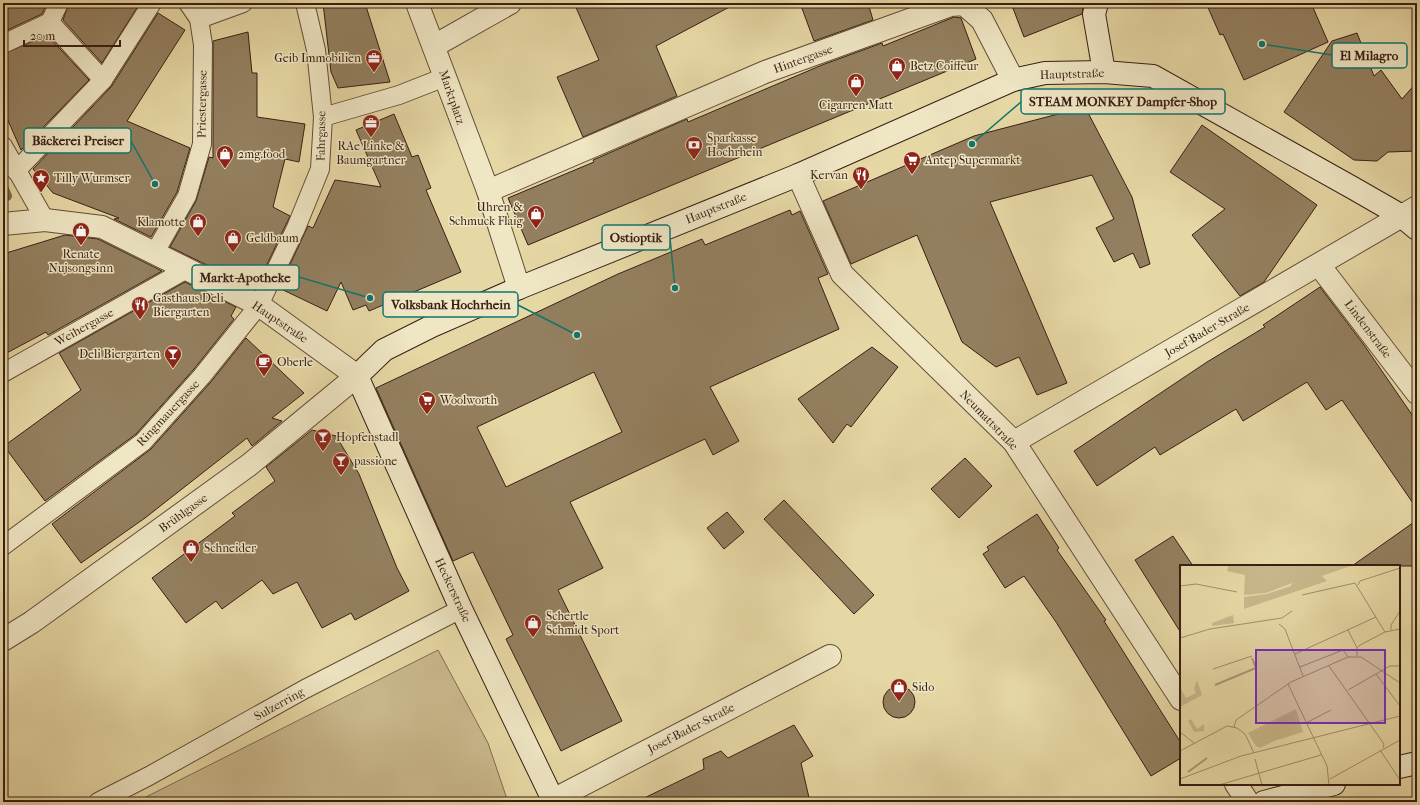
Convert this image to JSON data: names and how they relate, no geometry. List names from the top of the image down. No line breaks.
{"streets":{"street":["Hintergasse","Hauptstraße","Marktplatz","Lindenstraße","Josef-Bader-Straße","Neumattstraße","Brühlgasse","Heckerstraße"],"lane":["Priestergasse","Fahrgasse","Weihergasse","Ringmauergasse","Sulzerring"]},"crossings":[["Hintergasse","Hauptstraße"],["Hintergasse","Marktplatz"],["Hauptstraße","Marktplatz"],["Hauptstraße","Priestergasse"],["Hauptstraße","Fahrgasse"],["Hauptstraße","Weihergasse"],["Hauptstraße","Josef-Bader-Straße"],["Hauptstraße","Ringmauergasse"],["Hauptstraße","Neumattstraße"],["Hauptstraße","Brühlgasse"],["Hauptstraße","Heckerstraße"],["Fahrgasse","Ringmauergasse"],["Lindenstraße","Josef-Bader-Straße"],["Josef-Bader-Straße","Neumattstraße"],["Josef-Bader-Straße","Heckerstraße"],["Brühlgasse","Heckerstraße"],["Heckerstraße","Sulzerring"]],"places":{"other":["El Milagro","STEAM MONKEY Dampfer-Shop","Bäckerei Preiser","Ostioptik","Markt-Apotheke","Volksbank Hochrhein"],"office":["Geib Immobilien","RAe Linke & Baumgartner"],"shop":["Betz Coiffeur","Cigarren Matt","2mg.food","Uhren & Schmuck Flaig","Klamotte","Renate Nujsongsinn","Geldbaum","Schneider","Schertle Schmidt Sport","Sido"],"bank":["Sparkasse Hochrhein"],"supermarket":["Antep Supermarkt","Woolworth"],"restaurant":["Kervan","Gasthaus Deli Biergarten"],"place":["Tilly Wurmser"],"bar":["Deli Biergarten","Hopfenstadl","passione"],"cafe":["Oberle"]},"scale_bar":"20 m"}
